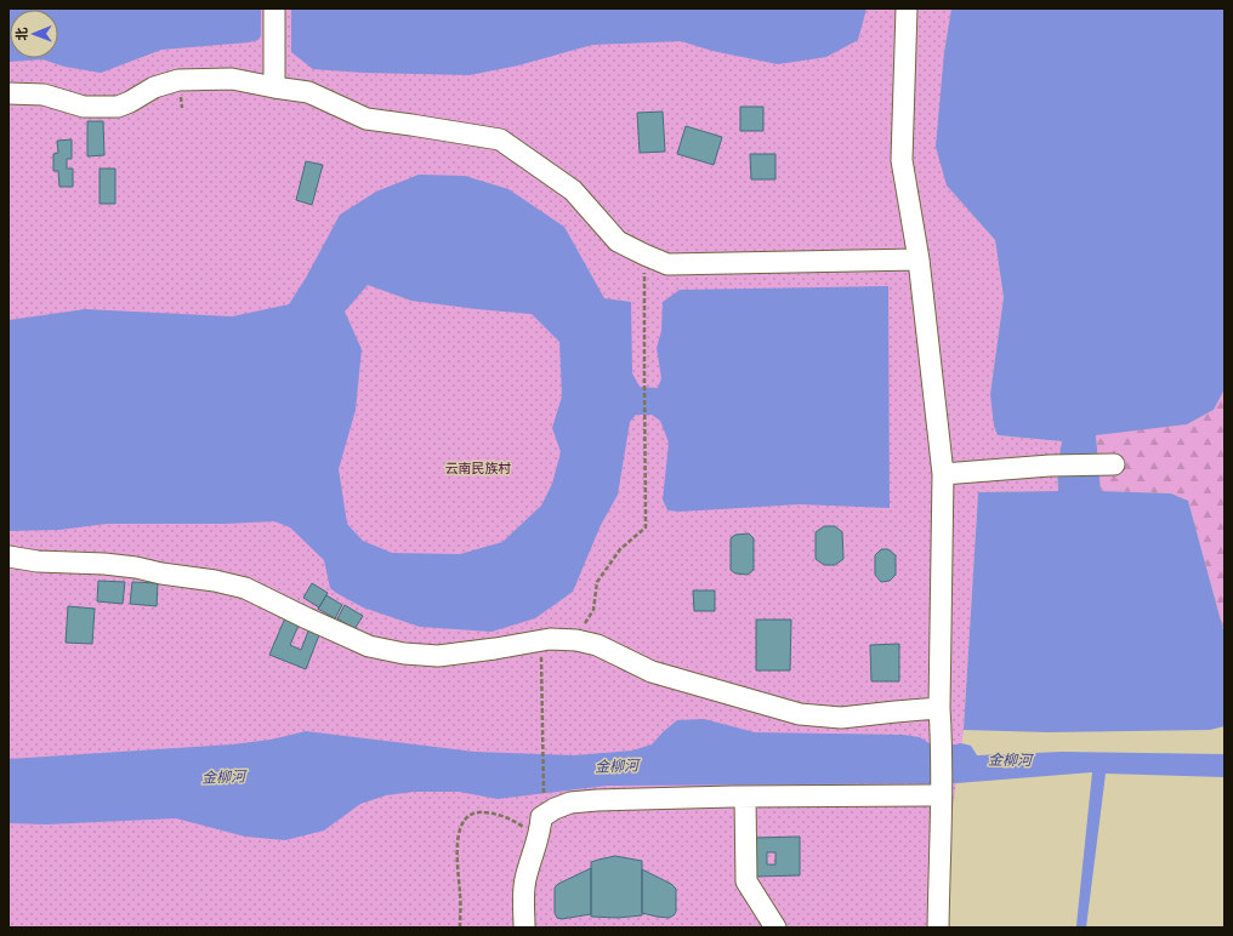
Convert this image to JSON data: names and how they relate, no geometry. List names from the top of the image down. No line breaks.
{"water":["金柳河"],"parks":["云南民族村"],"north":"left"}
